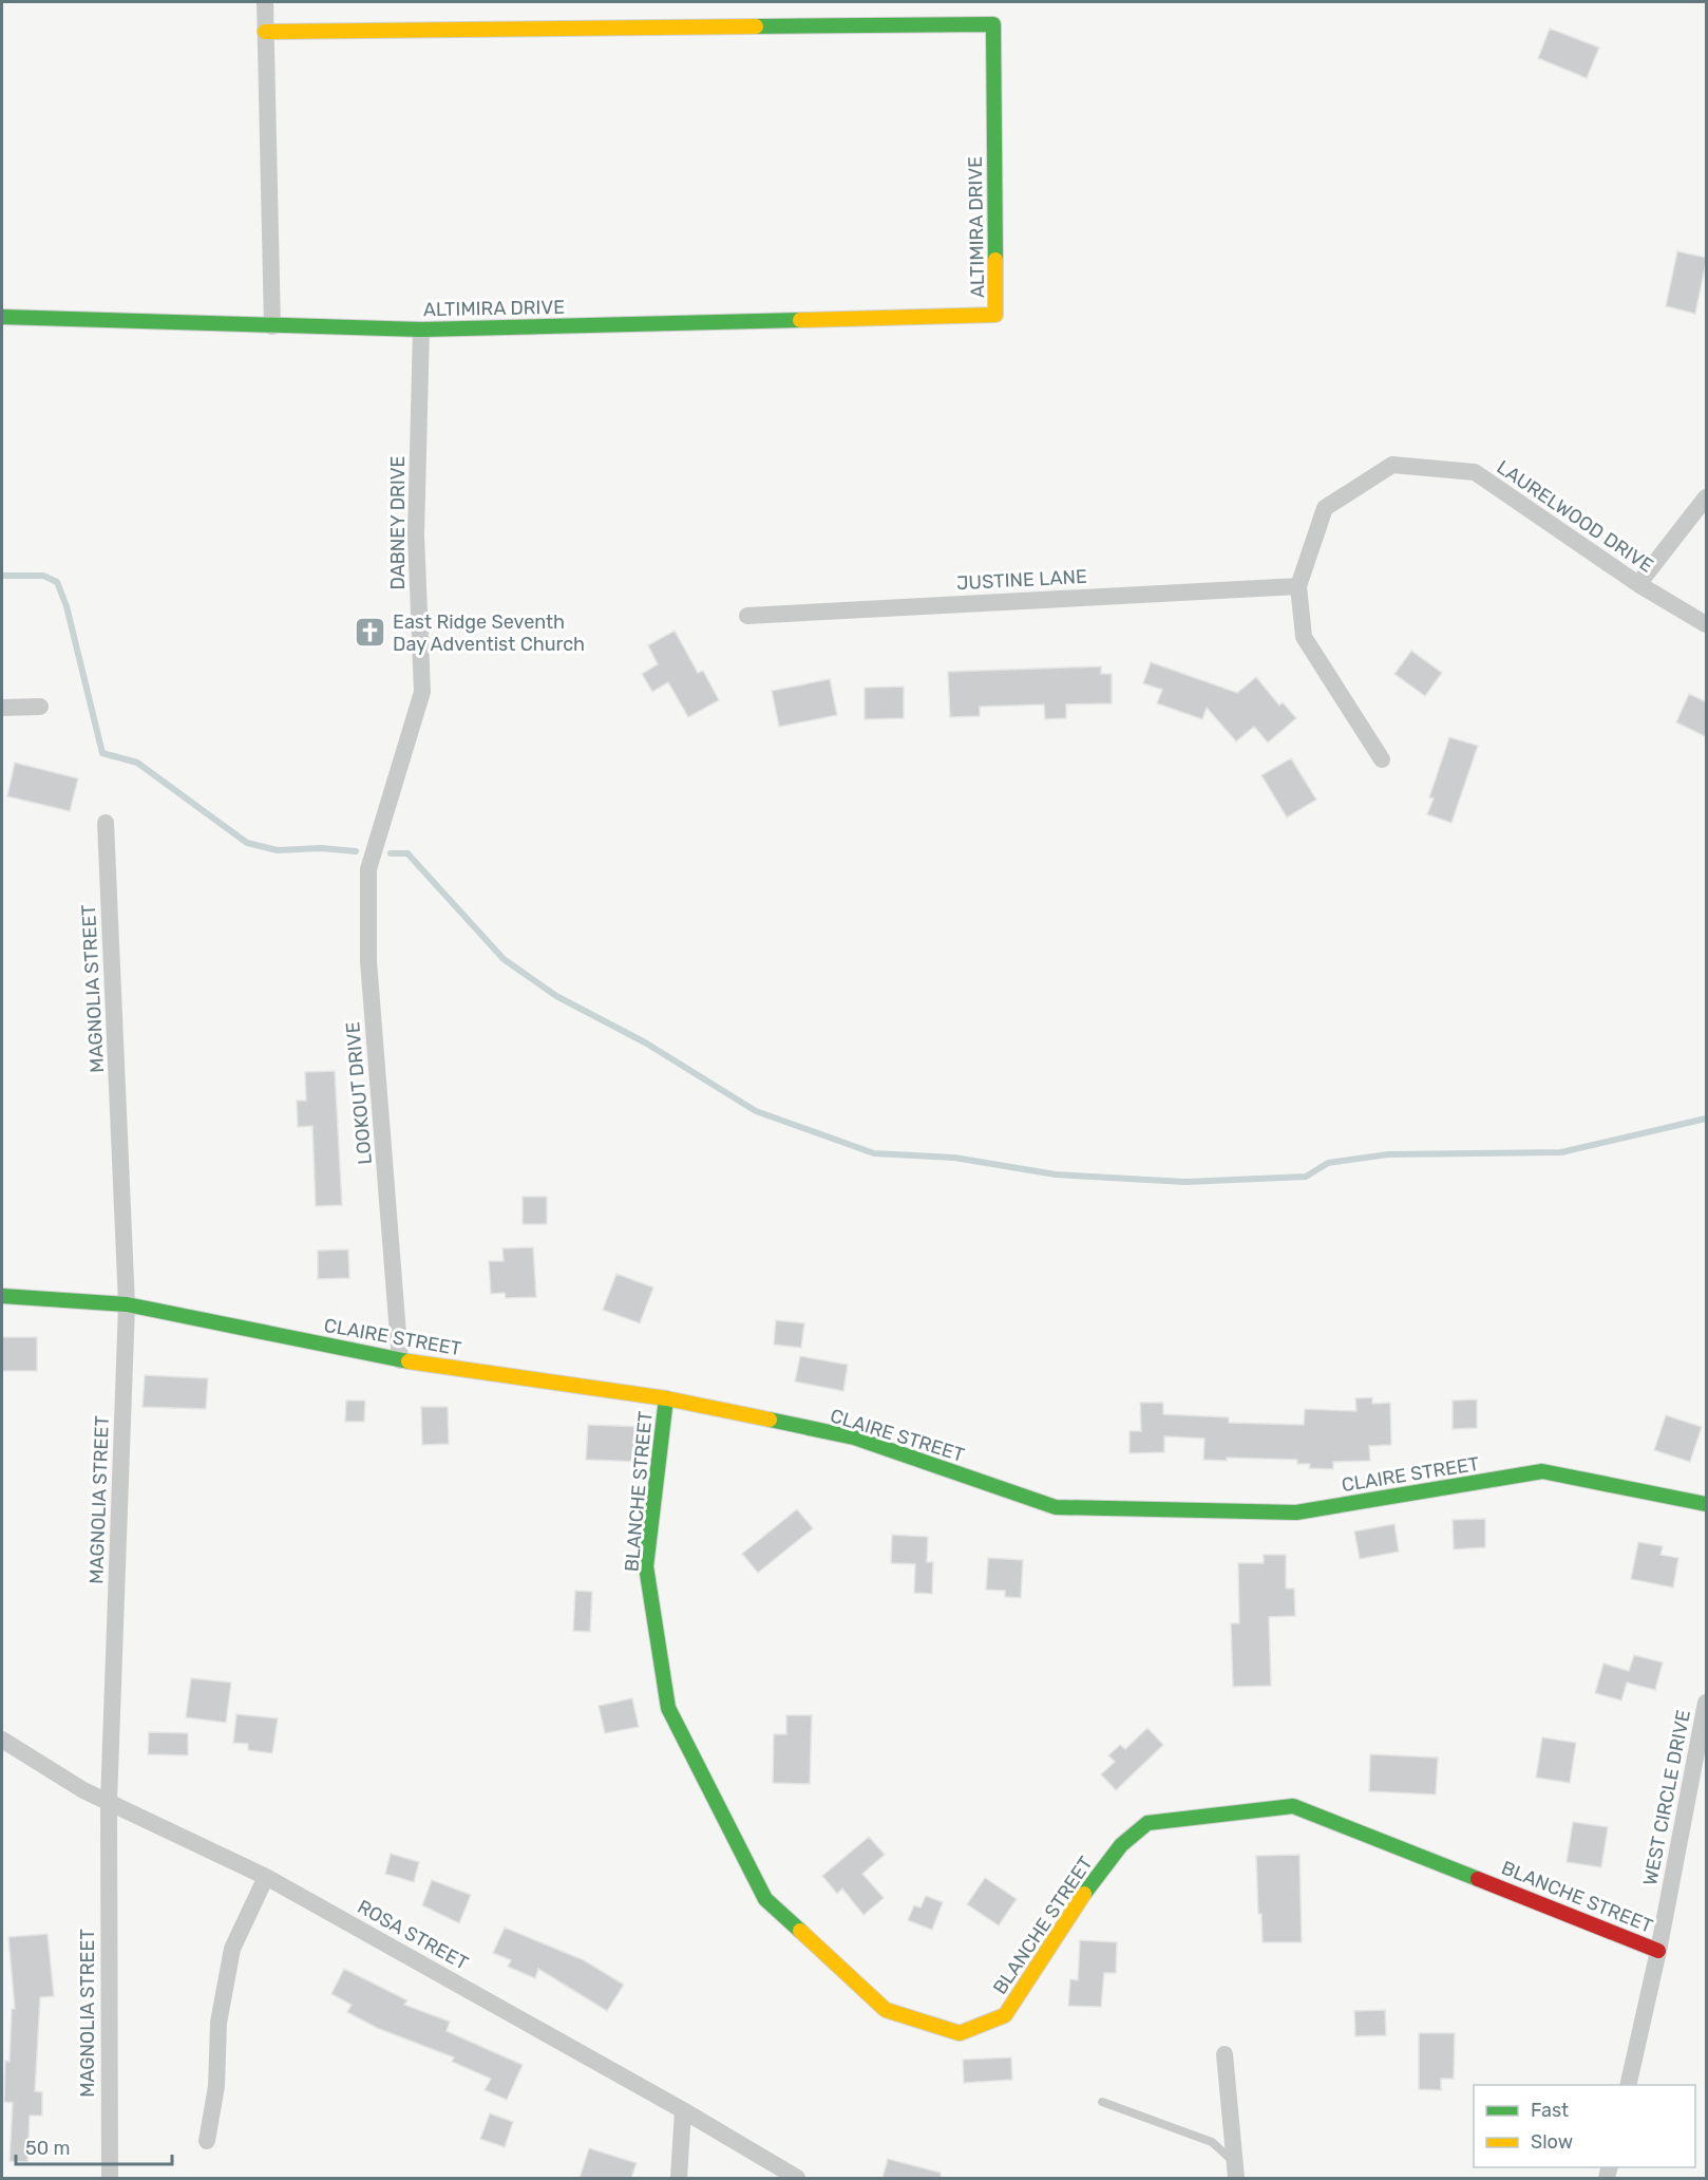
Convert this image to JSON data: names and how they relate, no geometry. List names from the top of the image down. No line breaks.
{"streets":{"street":["ALTIMIRA DRIVE","LAURELWOOD DRIVE","DABNEY DRIVE","JUSTINE LANE","MAGNOLIA STREET","LOOKOUT DRIVE","CLAIRE STREET","BLANCHE STREET","WEST CIRCLE DRIVE","ROSA STREET"]},"crossings":[["ALTIMIRA DRIVE","DABNEY DRIVE"],["LAURELWOOD DRIVE","JUSTINE LANE"],["DABNEY DRIVE","LOOKOUT DRIVE"],["MAGNOLIA STREET","CLAIRE STREET"],["MAGNOLIA STREET","ROSA STREET"],["LOOKOUT DRIVE","CLAIRE STREET"],["CLAIRE STREET","BLANCHE STREET"],["BLANCHE STREET","WEST CIRCLE DRIVE"]],"places":{"church":["East Ridge Seventh Day Adventist Church"]},"legend":["Fast","Slow"],"scale_bar":"50 m"}
